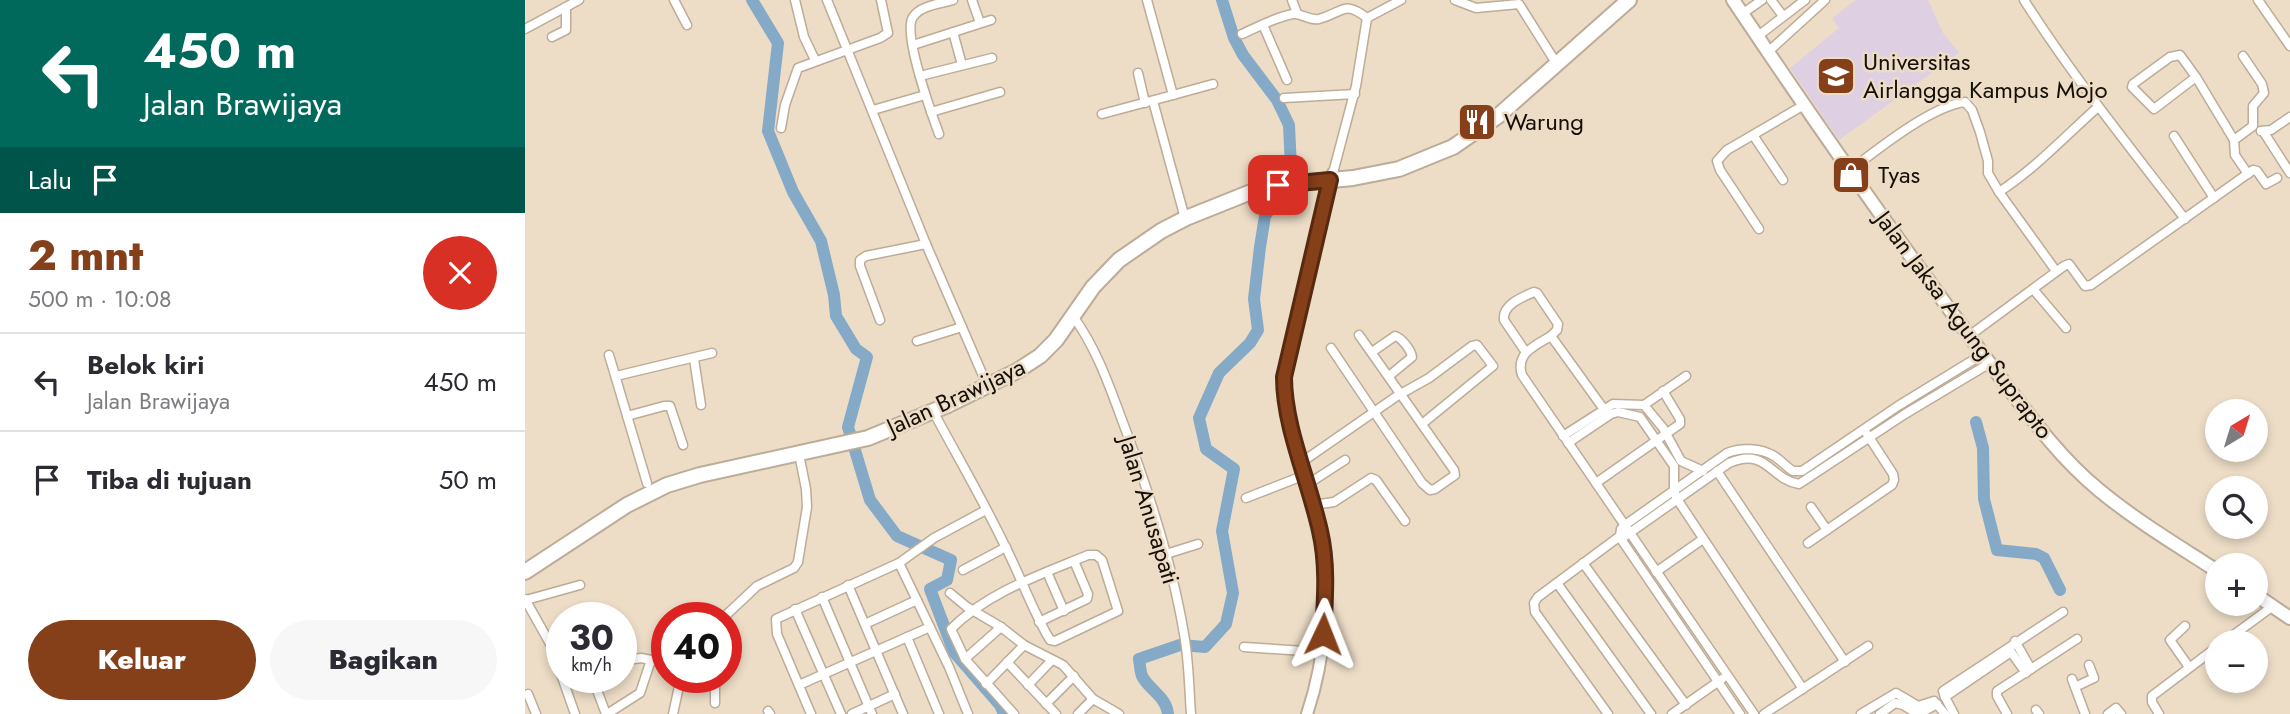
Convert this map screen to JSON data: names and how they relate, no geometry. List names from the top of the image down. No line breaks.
{"streets":{"highway":["Jalan Brawijaya"],"main road":["Jalan Jaksa Agung Suprapto"],"street":["Jalan Anusapati"]},"crossings":[["Jalan Brawijaya","Jalan Anusapati"]],"places":{"school or university":["Universitas Airlangga Kampus Mojo"],"restaurant":["Warung"],"shop":["Tyas"]},"north":"top right","page":{"turn":["450 m","Jalan Brawijaya"],"then":"Lalu","heading":["2 mnt","500 m · 10:08"],"list":[{"name":"Belok kiri","note":"Jalan Brawijaya","value":"450 m"},{"name":"Tiba di tujuan","value":"50 m"}],"map_buttons":["+","−"],"speed":"30 km/h","limit":"40","buttons":["Keluar","Bagikan"]}}
